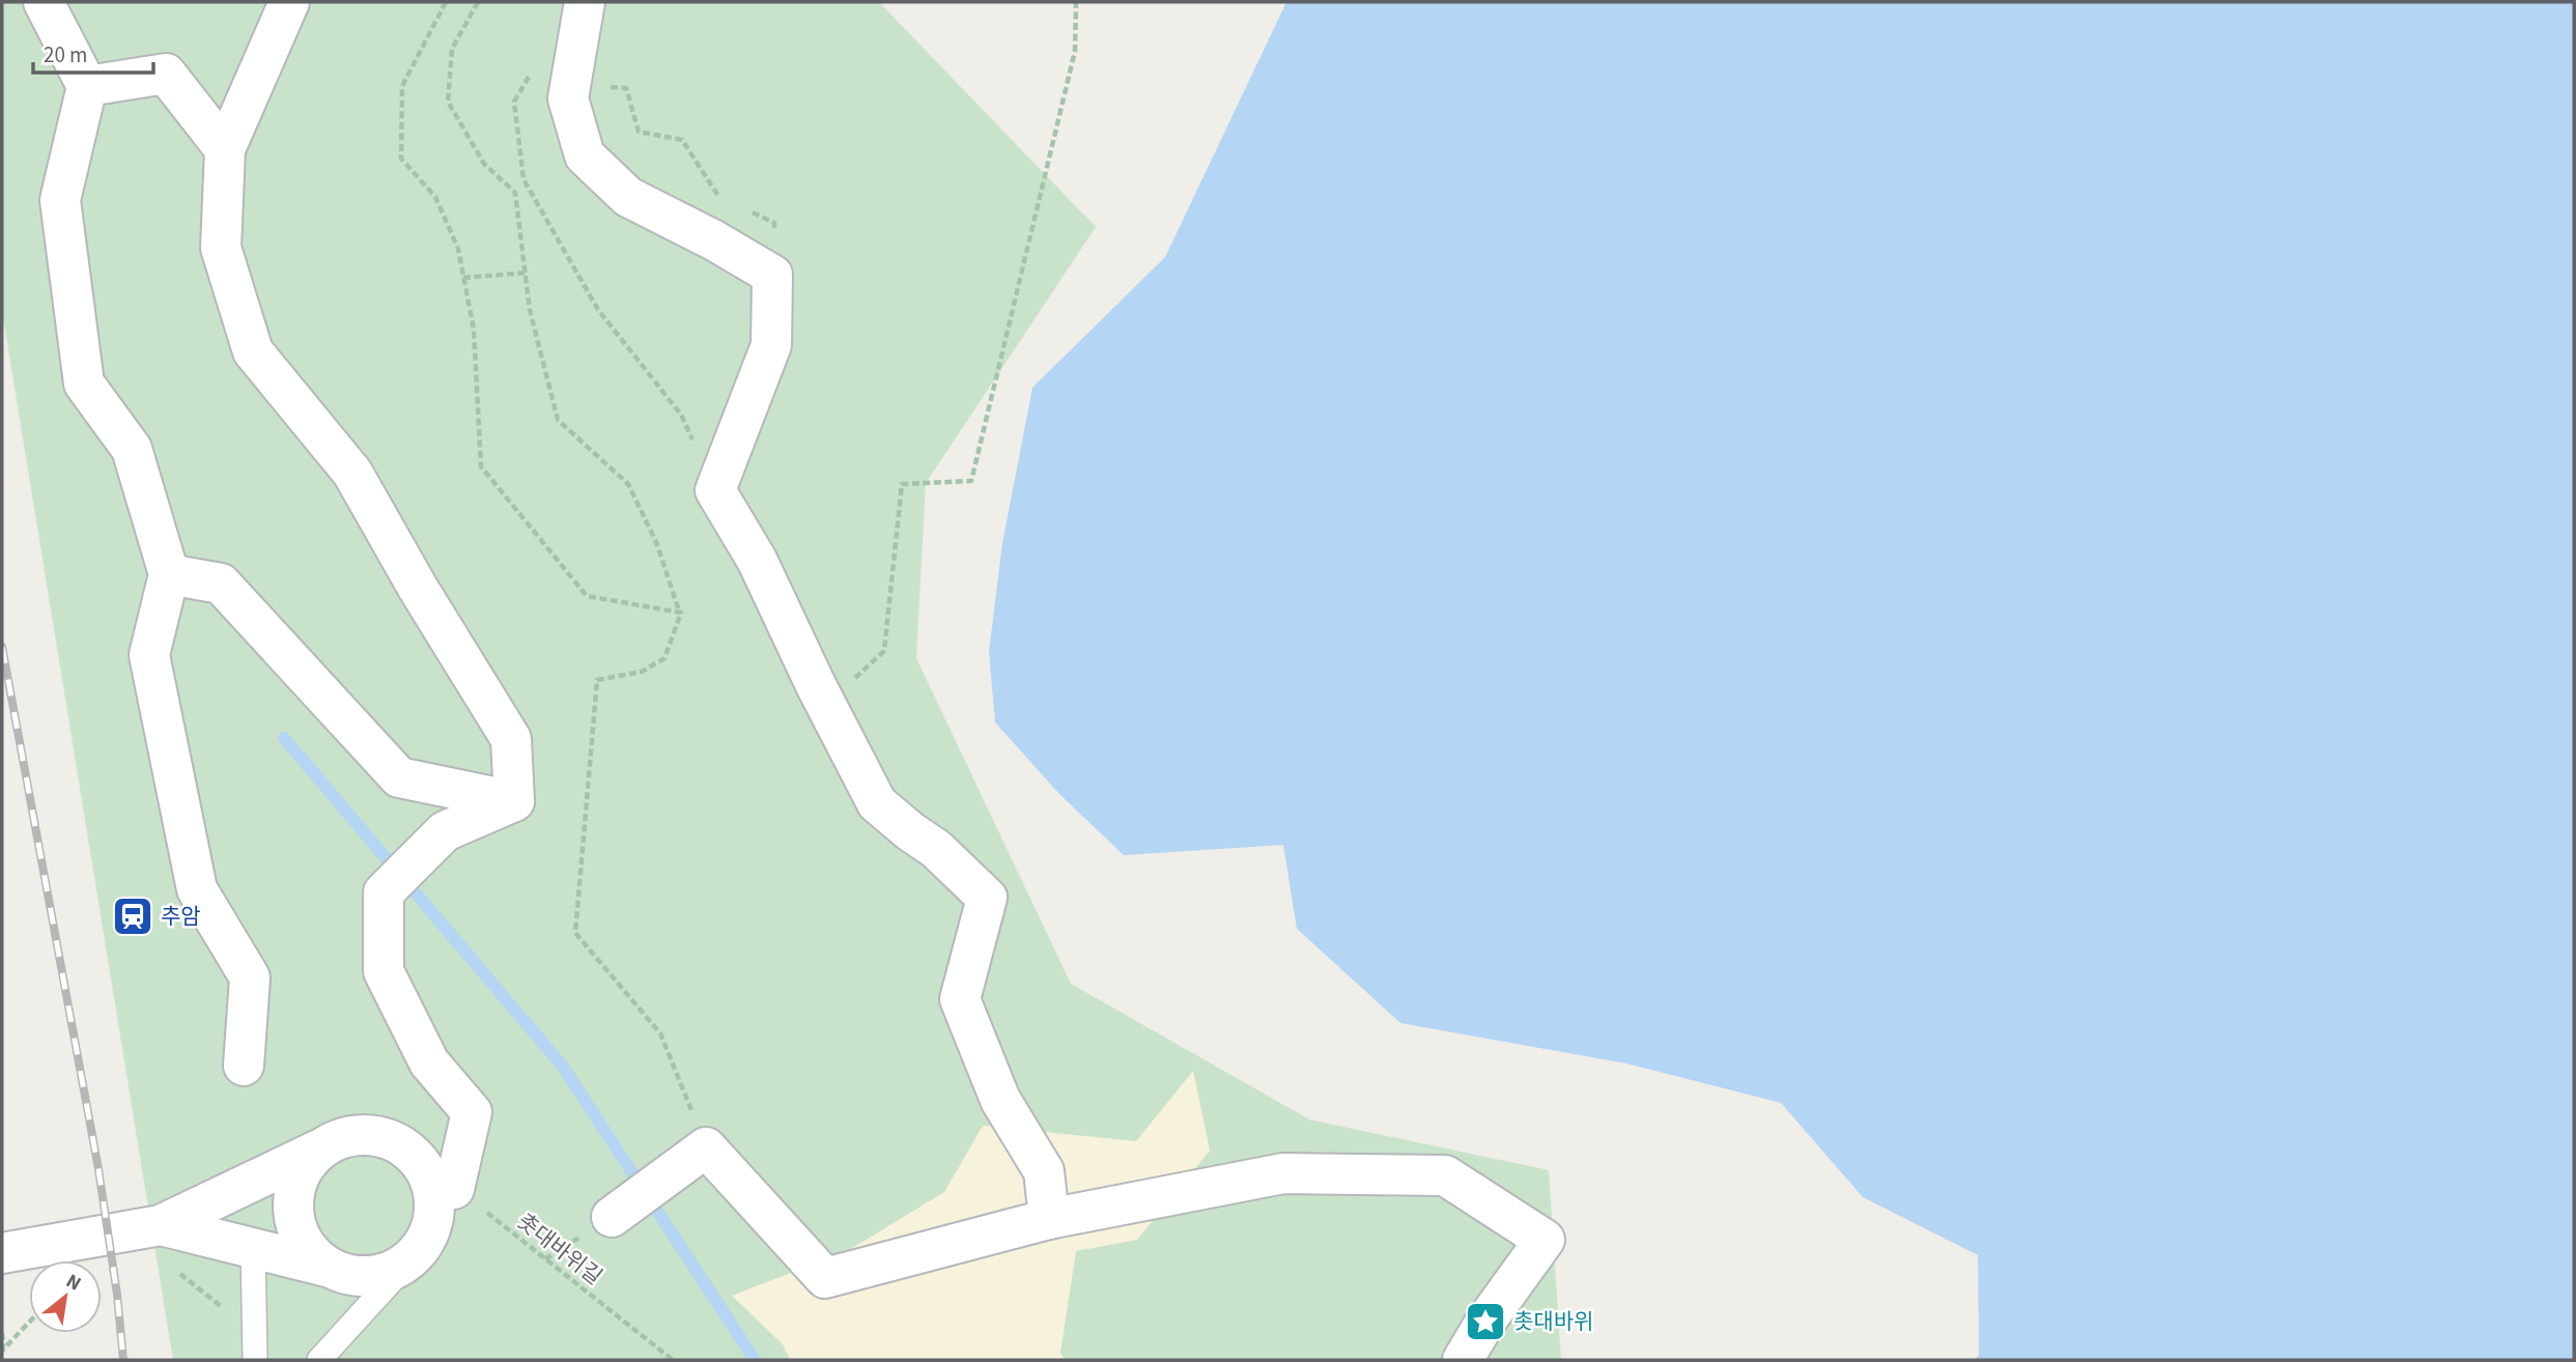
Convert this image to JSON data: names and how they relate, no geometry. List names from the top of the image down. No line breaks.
{"streets":{"path":["촛대바위길"]},"places":{"station":["추암"],"place":["촛대바위"]},"scale_bar":"20 m","north":"top right"}
